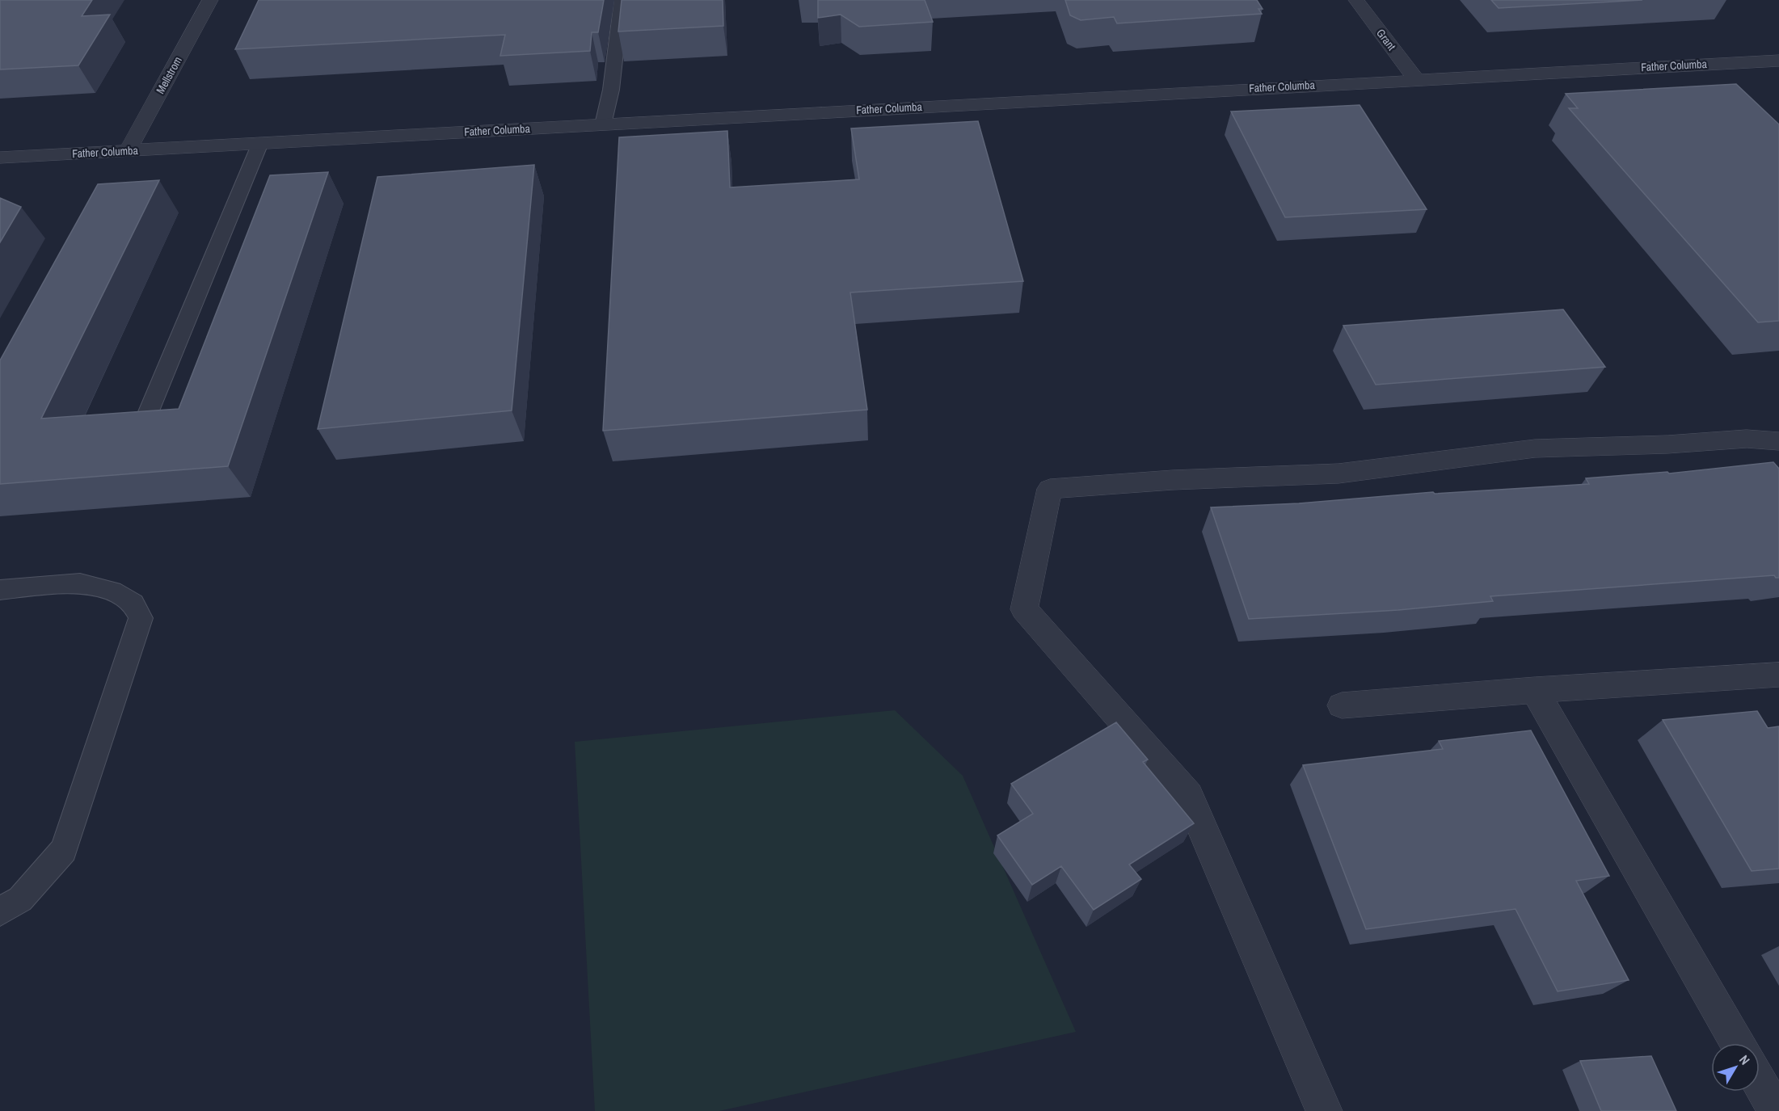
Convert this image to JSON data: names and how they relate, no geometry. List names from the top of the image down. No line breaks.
{"streets":{"street":["Grant","Father Columba","Mellstrom"]},"crossings":[["Grant","Father Columba"],["Father Columba","Mellstrom"]],"north":"top right"}
